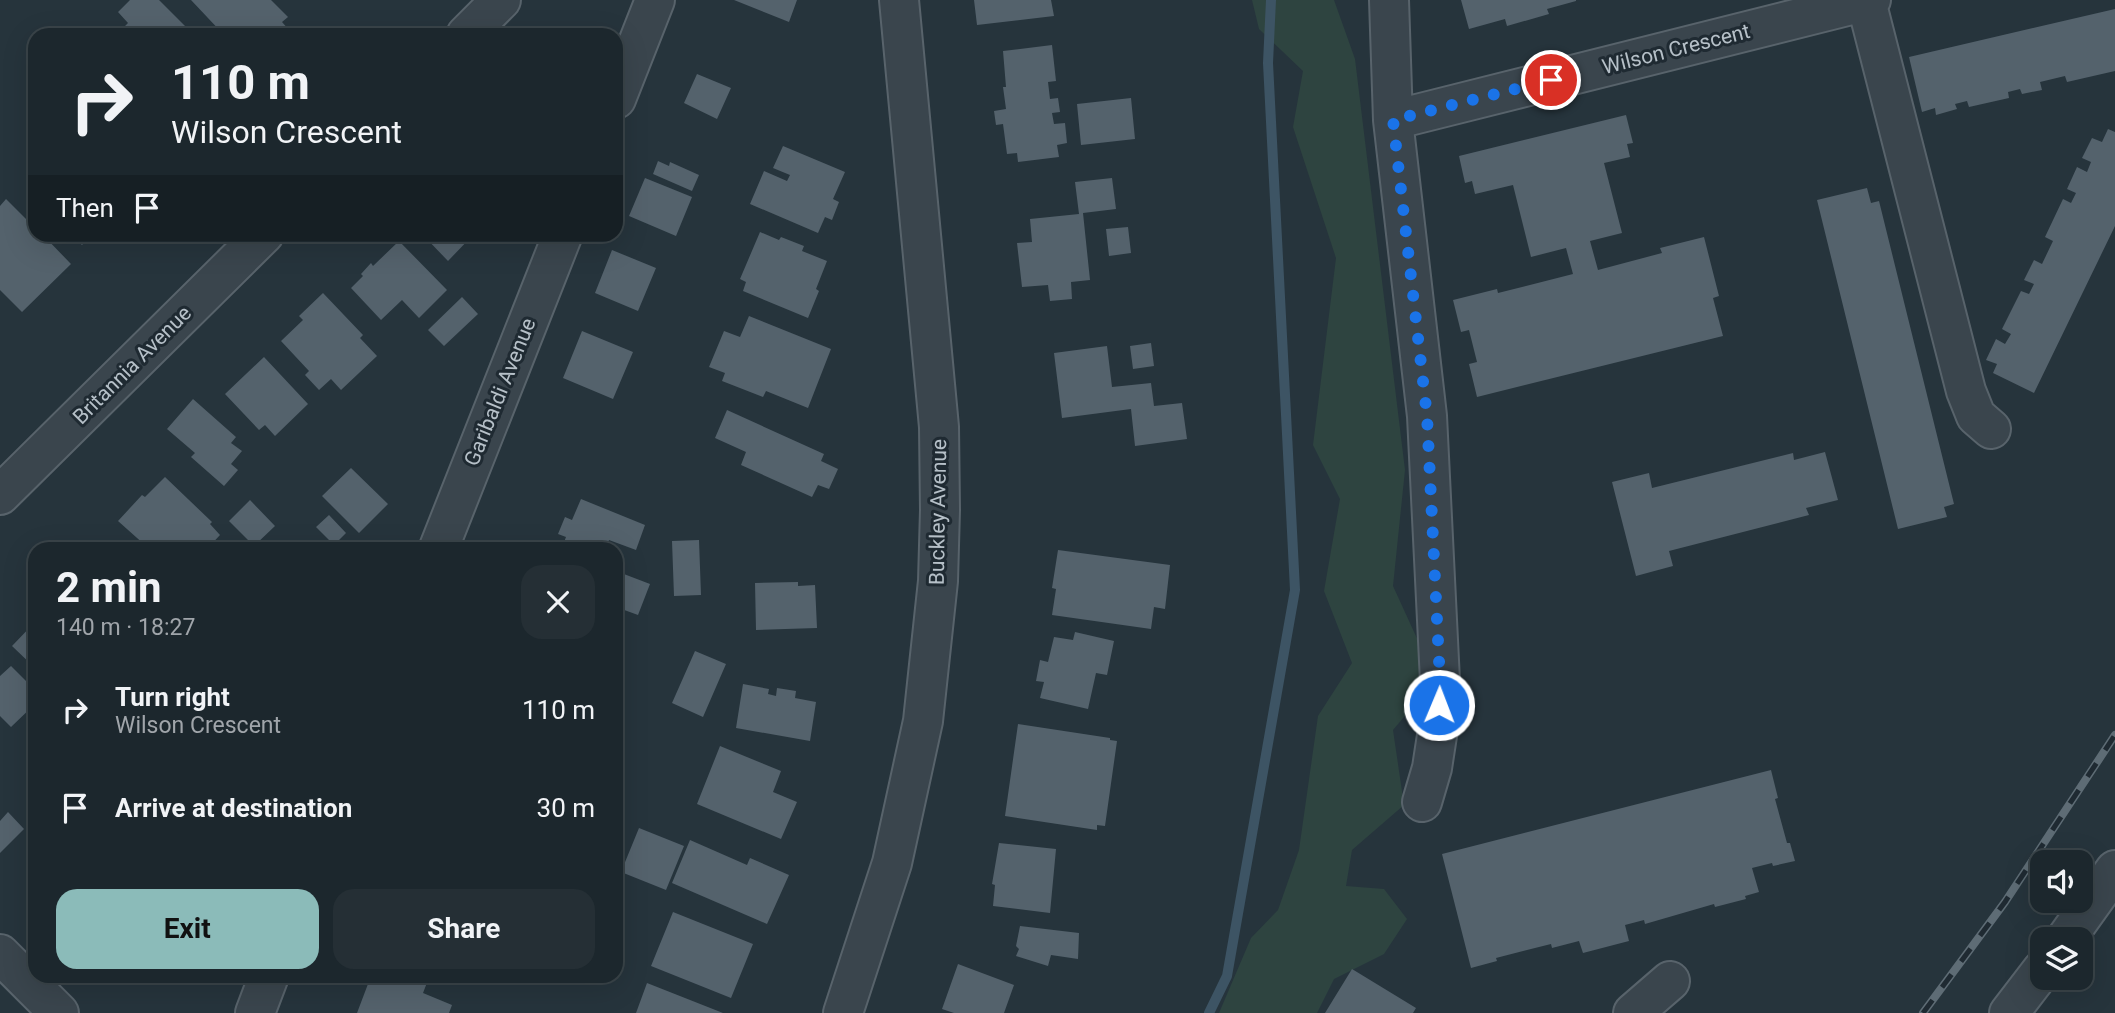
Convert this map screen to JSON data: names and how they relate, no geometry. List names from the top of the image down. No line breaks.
{"streets":{"street":["Wilson Crescent","Britannia Avenue","Garibaldi Avenue","Buckley Avenue"]},"page":{"turn":["110 m","Wilson Crescent"],"then":"Then","heading":["2 min","140 m · 18:27"],"list":[{"name":"Turn right","note":"Wilson Crescent","value":"110 m"},{"name":"Arrive at destination","value":"30 m"}],"buttons":["Exit","Share"]}}
